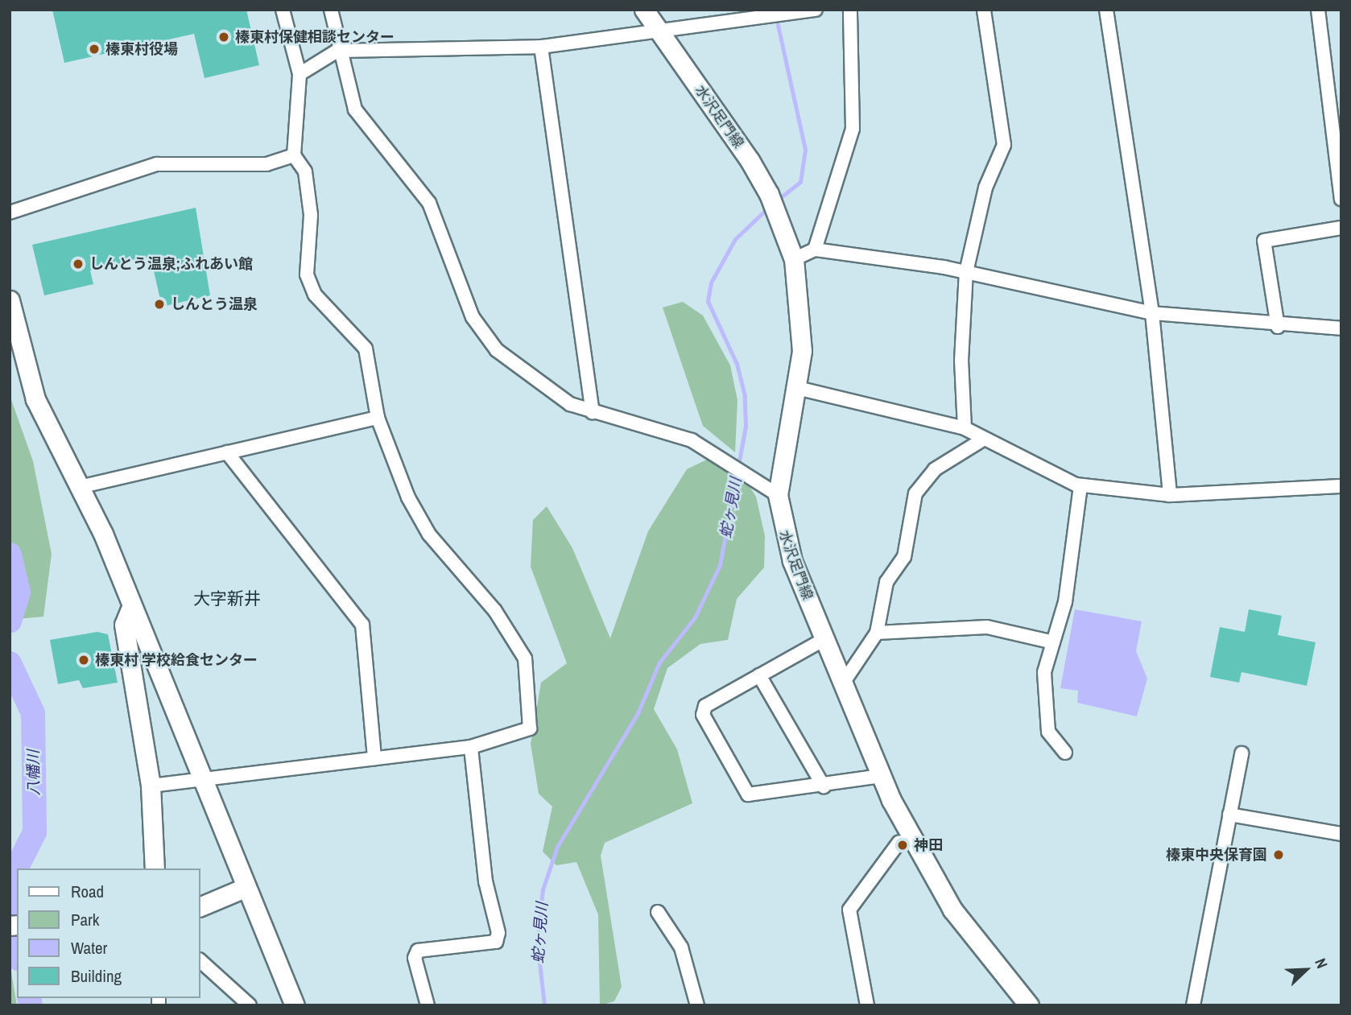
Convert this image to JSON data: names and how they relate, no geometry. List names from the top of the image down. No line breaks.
{"streets":{"main road":["水沢足門線"]},"districts":["大字新井"],"water":["蛇ヶ見川","八幡川"],"places":["榛東村保健相談センター","榛東村役場","しんとう温泉;ふれあい館","しんとう温泉","榛東村 学校給食センター","神田","榛東中央保育園"],"legend":["Road","Park","Water","Building"],"north":"top right"}
